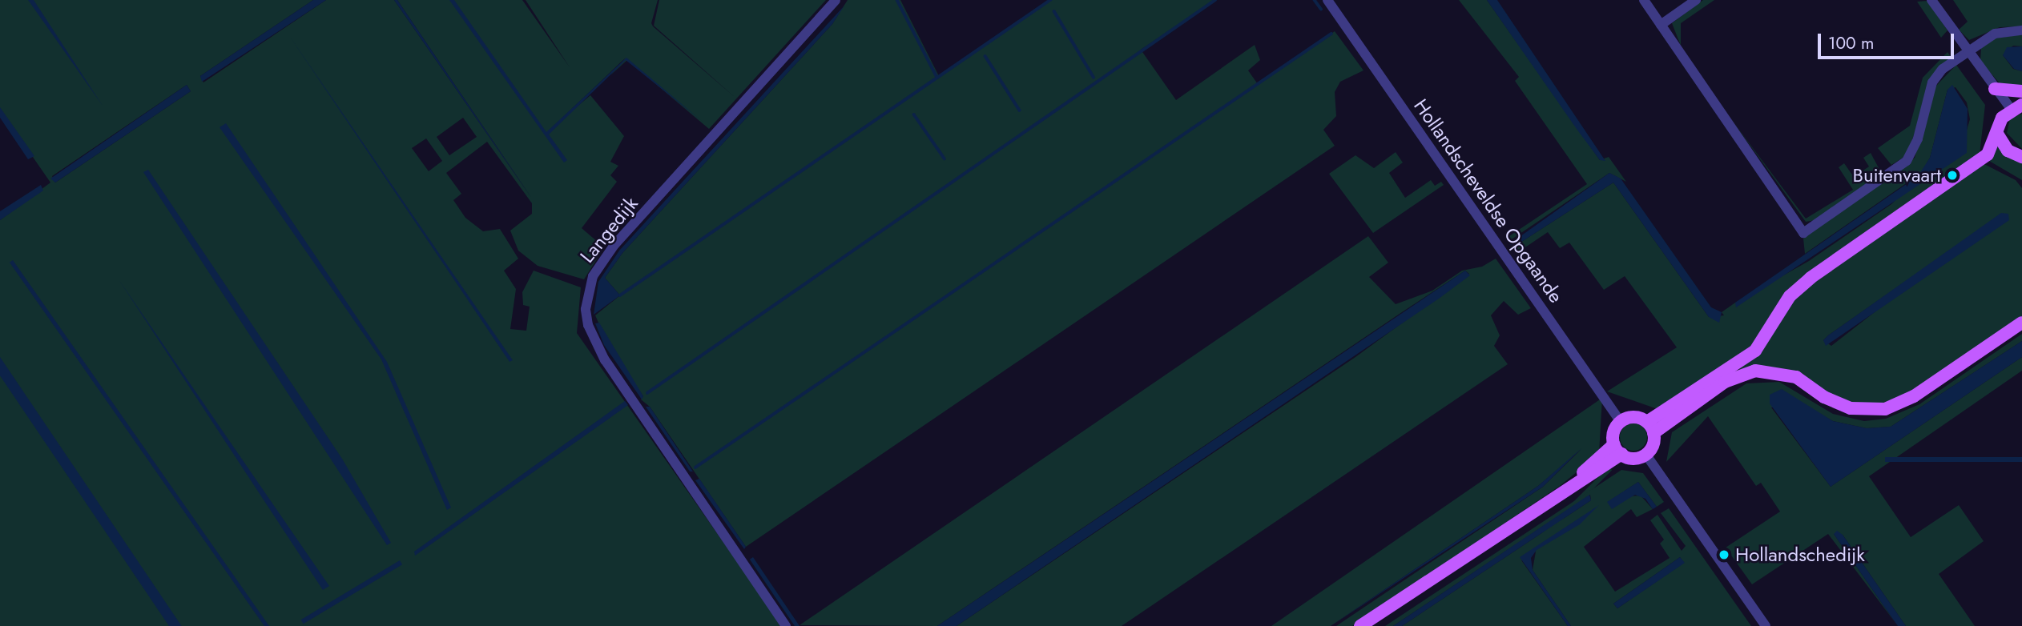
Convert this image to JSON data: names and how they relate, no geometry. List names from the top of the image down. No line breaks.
{"streets":{"street":["Hollandscheveldse Opgaande","Langedijk"]},"places":["Buitenvaart","Hollandschedijk"],"scale_bar":"100 m"}
